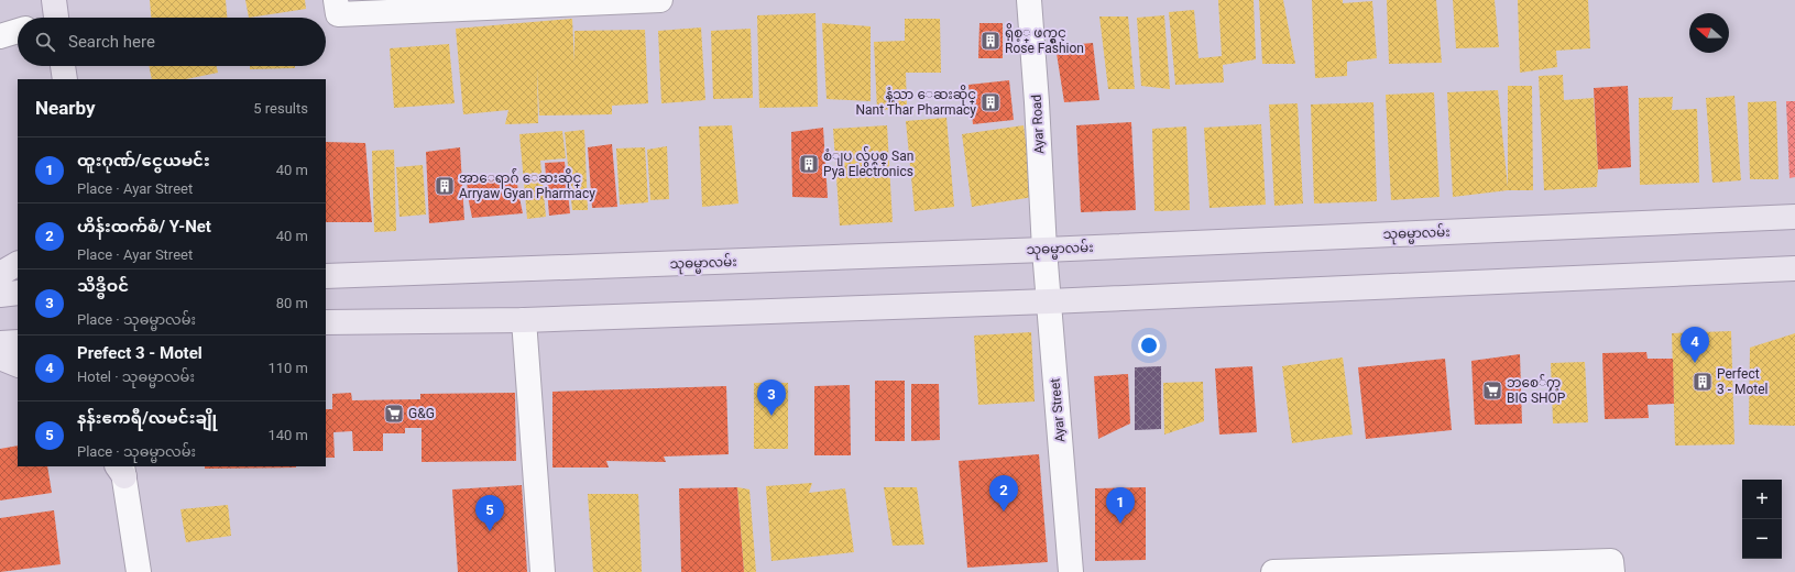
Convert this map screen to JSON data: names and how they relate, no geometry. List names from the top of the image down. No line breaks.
{"streets":{"main road":["သုဓမ္မာလမ်း"],"street":["Ayar Road","Ayar Street"]},"crossings":[["Ayar Road","သုဓမ္မာလမ်း"],["Ayar Road","Ayar Street"],["သုဓမ္မာလမ်း","Ayar Street"]],"places":{"building":["ရိုစ့္ ဖက္ရွင္ Rose Fashion","နံ့သာ ေဆးဆိုင္ Nant Thar Pharmacy","စံျပ လ်ွပ္စစ္ San Pya Electronics","အာေရာဂ်ံ ေဆးဆိုင္ Arryaw Gyan Pharmacy","Perfect 3 - Motel"],"supermarket":["ဘစေ်၇ှာ့ BIG SHOP","G&G"]},"north":"left","page":{"search":"Search here","heading":["Nearby","5 results"],"list":[{"mark":"1","name":"ထူးဂုဏ်/ငွေယမင်း","note":"Place · Ayar Street","value":"40 m"},{"mark":"2","name":"ဟိန်းထက်စံ/ Y-Net","note":"Place · Ayar Street","value":"40 m"},{"mark":"3","name":"သိဒ္ဓိဝင်","note":"Place · သုဓမ္မာလမ်း","value":"80 m"},{"mark":"4","name":"Prefect 3 - Motel","note":"Hotel · သုဓမ္မာလမ်း","value":"110 m"},{"mark":"5","name":"နန်းဧကရီ/လမင်းချို","note":"Place · သုဓမ္မာလမ်း","value":"140 m"}],"pins":["4","3","2","1","5"],"map_buttons":["+","−"]}}
